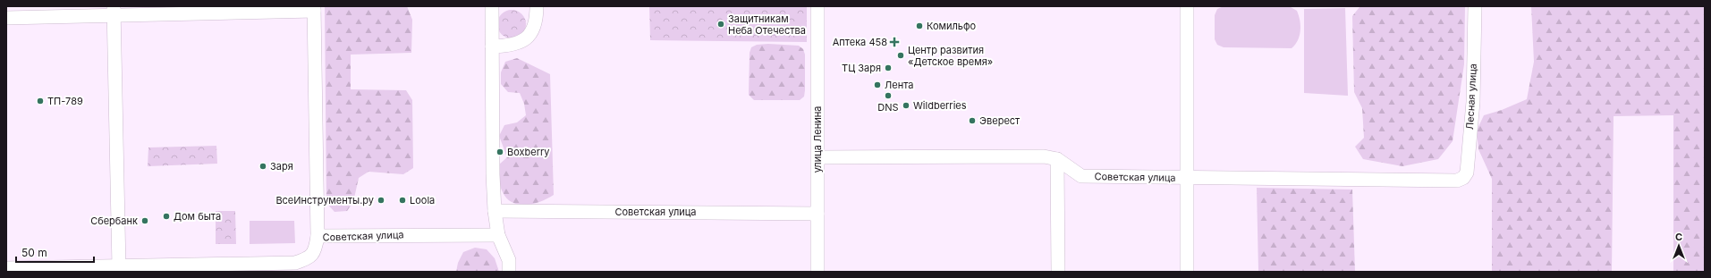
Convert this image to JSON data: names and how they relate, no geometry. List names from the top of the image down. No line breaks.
{"streets":{"street":["Лесная улица","улица Ленина","Советская улица"]},"crossings":[["Лесная улица","Советская улица"],["улица Ленина","Советская улица"]],"places":{"other":["Защитникам Неба Отечества","Комильфо","Центр развития «Детское время»","ТЦ Заря","Лента","DNS","ТП-789","Wildberries","Эверест","Boxberry","Заря","ВсеИнструменты.ру","Loola","Дом быта","Сбербанк"],"health":["Аптека 458"]},"scale_bar":"50 m","north":"top"}
